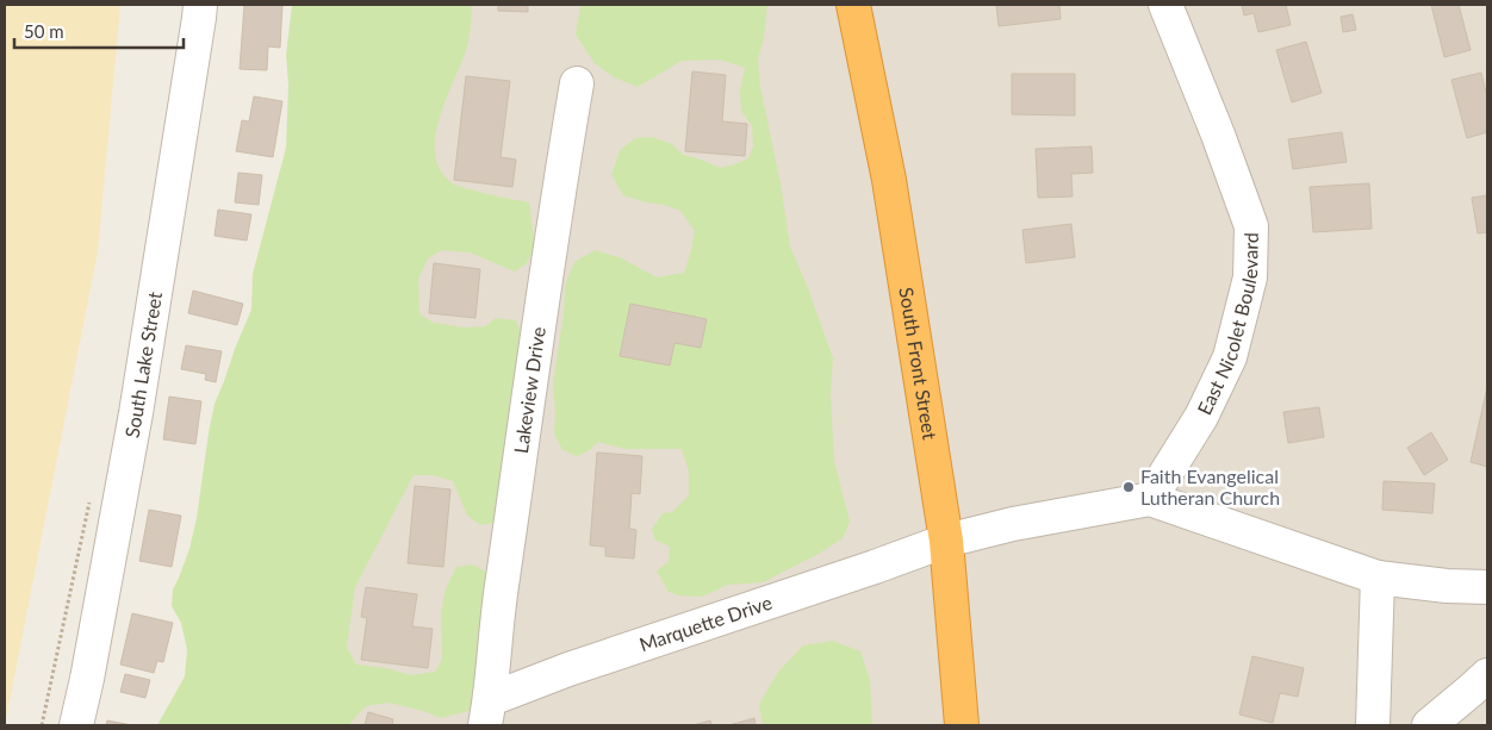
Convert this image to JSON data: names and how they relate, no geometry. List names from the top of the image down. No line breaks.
{"streets":{"highway":["South Front Street"],"street":["East Nicolet Boulevard","South Lake Street","Lakeview Drive","Marquette Drive"]},"crossings":[["East Nicolet Boulevard","Marquette Drive"],["South Front Street","Marquette Drive"],["Lakeview Drive","Marquette Drive"]],"places":["Faith Evangelical Lutheran Church"],"scale_bar":"50 m"}
